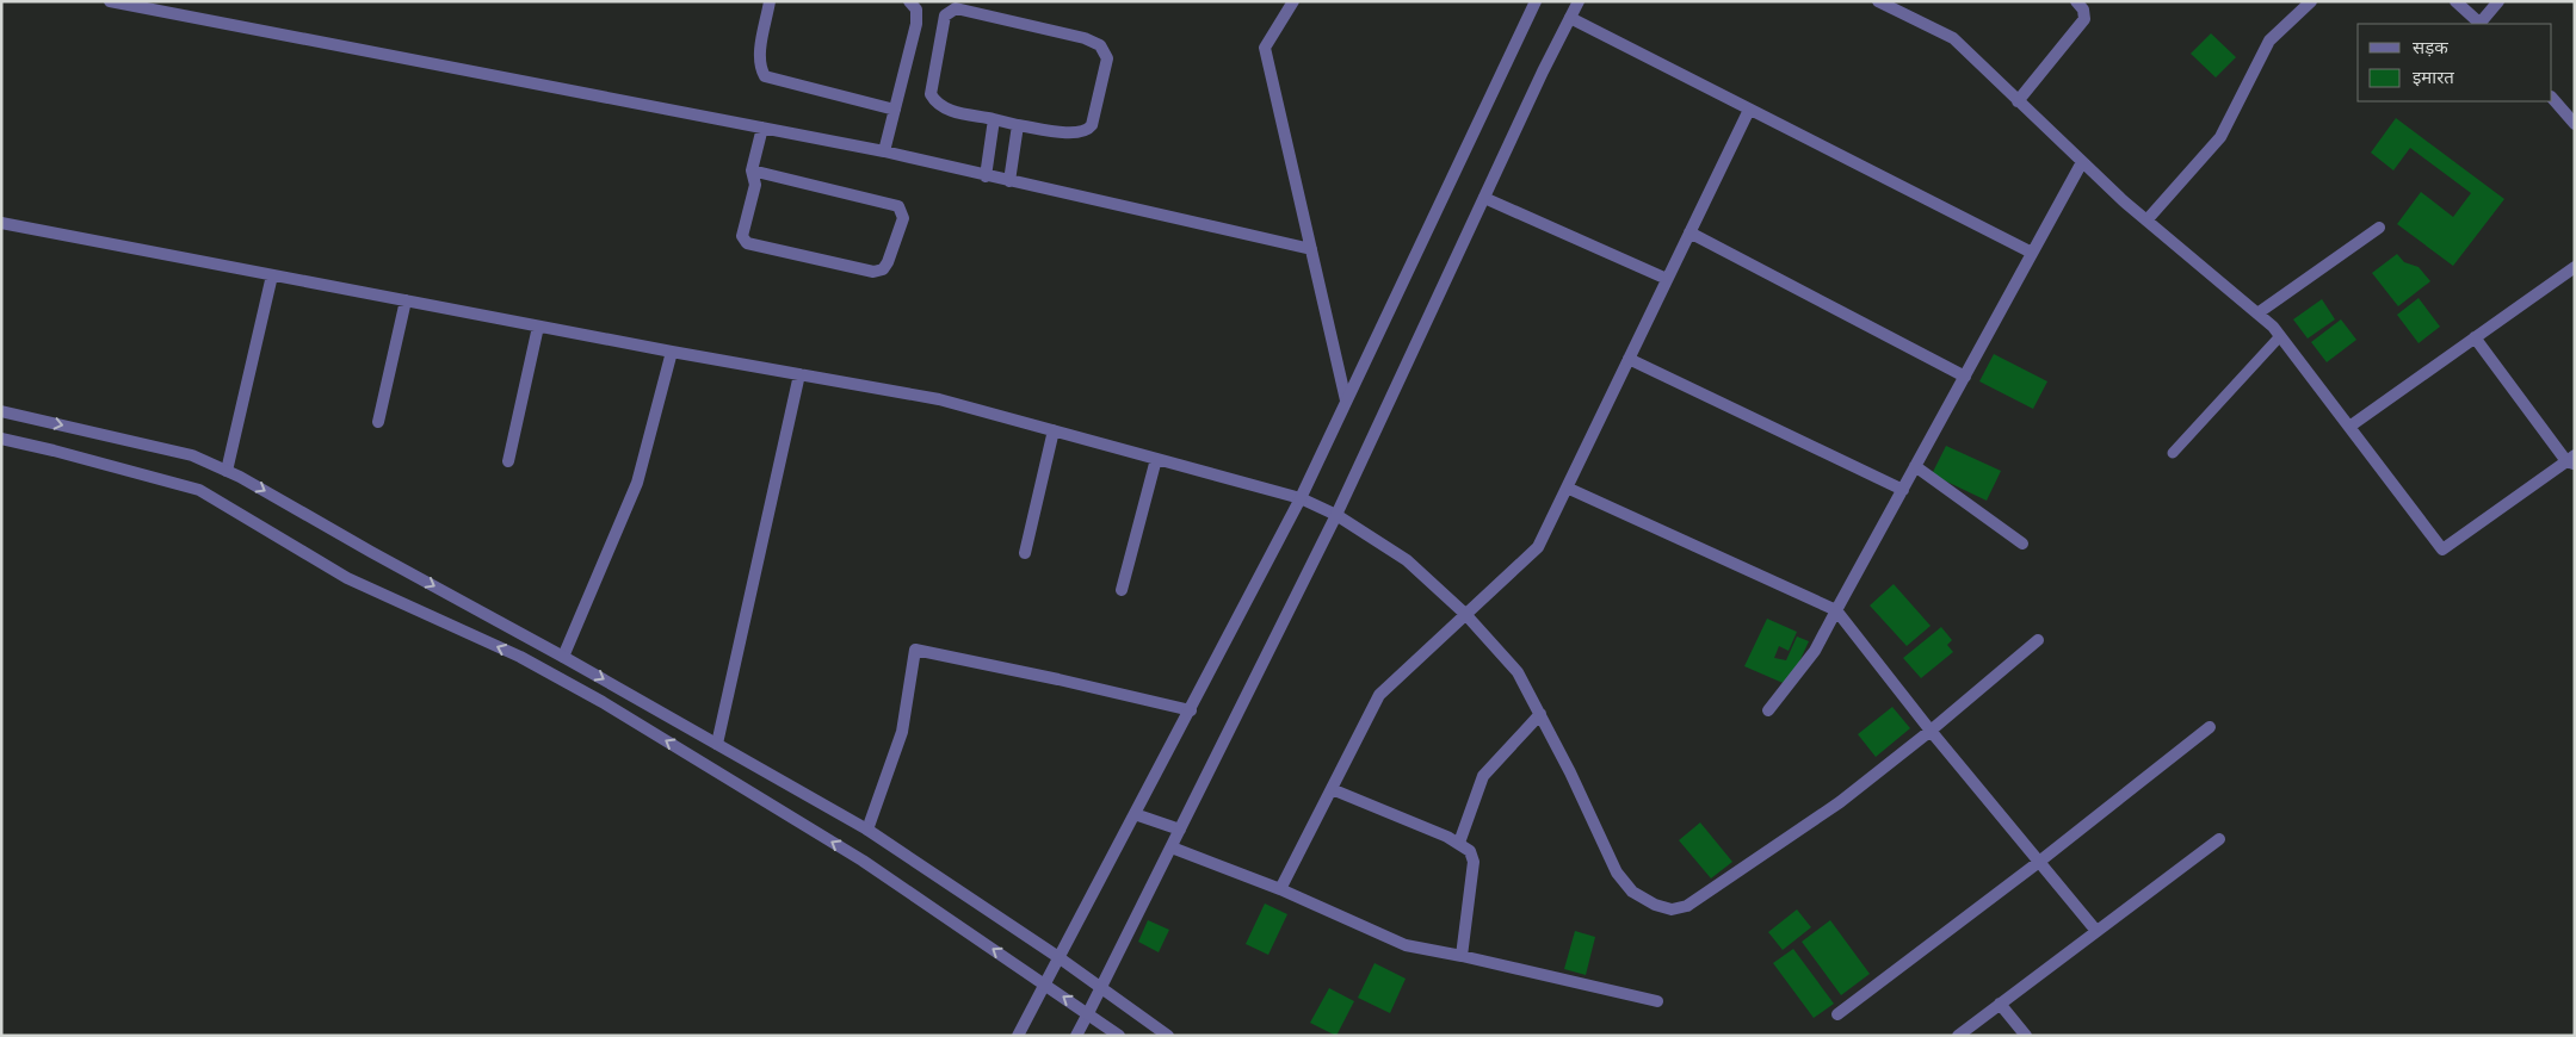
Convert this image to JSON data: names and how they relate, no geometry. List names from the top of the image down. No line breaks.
{"legend":["सड़क","इमारत"]}
